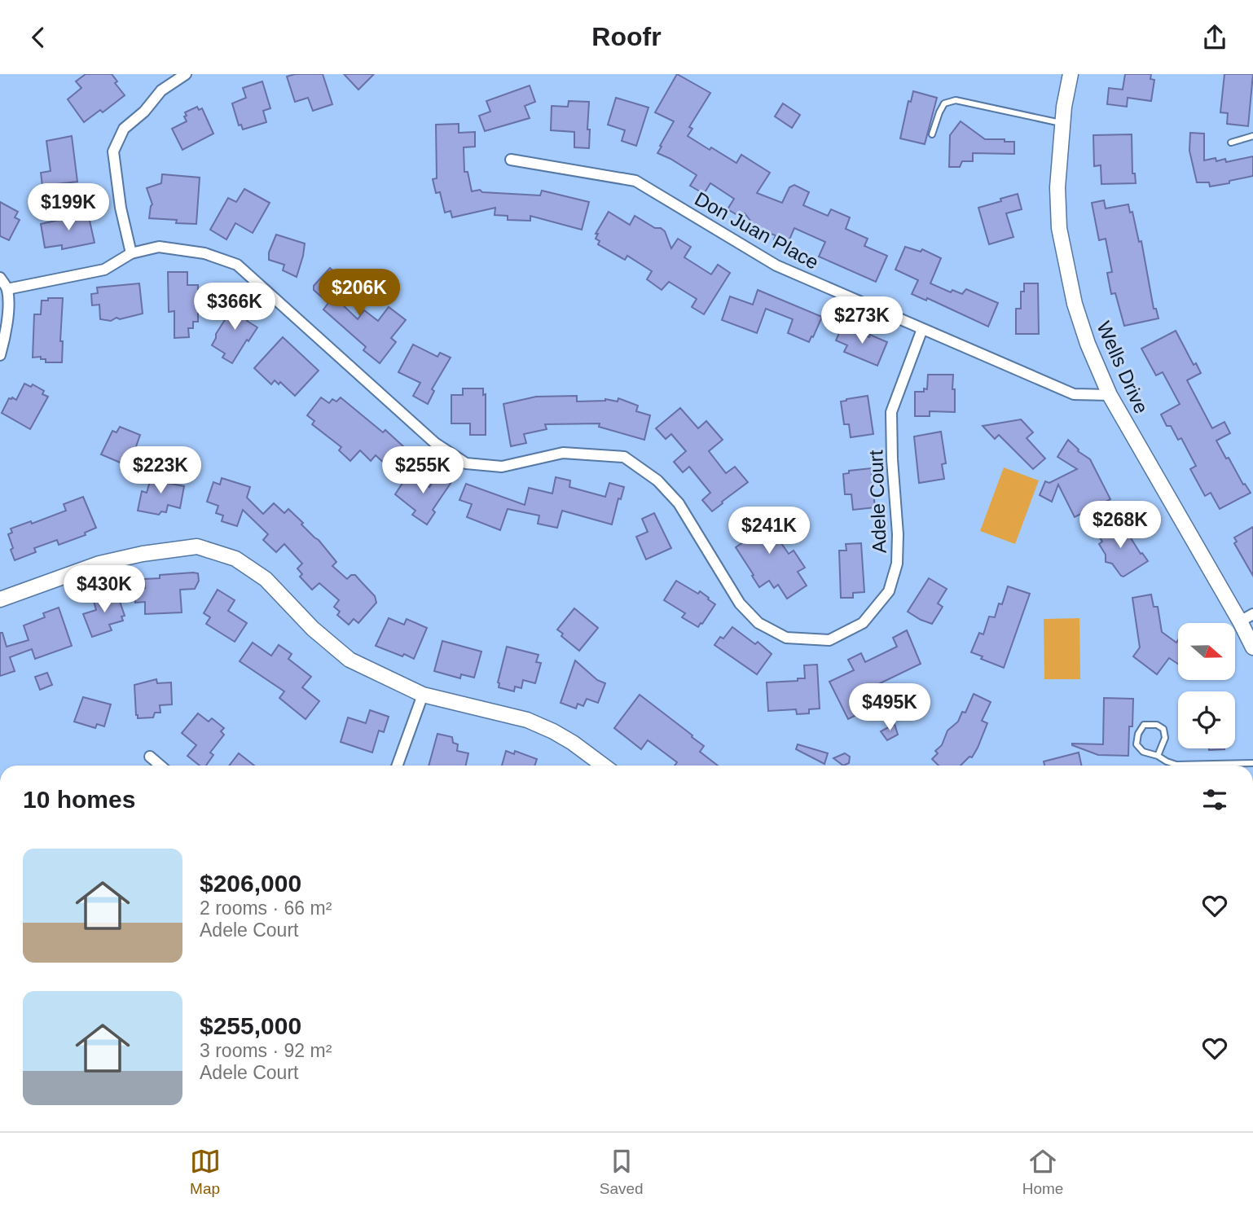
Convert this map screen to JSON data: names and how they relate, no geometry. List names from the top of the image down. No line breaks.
{"streets":{"main road":["Wells Drive"],"street":["Don Juan Place","Adele Court"]},"crossings":[["Don Juan Place","Wells Drive"],["Don Juan Place","Adele Court"]],"north":"right","page":{"header":"Roofr","price":["$199K","$206K","$366K","$273K","$223K","$255K","$268K","$241K","$430K","$495K"],"heading":"10 homes","list":[{"name":"$206,000","note":"2 rooms · 66 m² · Adele Court"},{"name":"$255,000","note":"3 rooms · 92 m² · Adele Court"}],"tabs":["Map","Saved","Home"]}}
